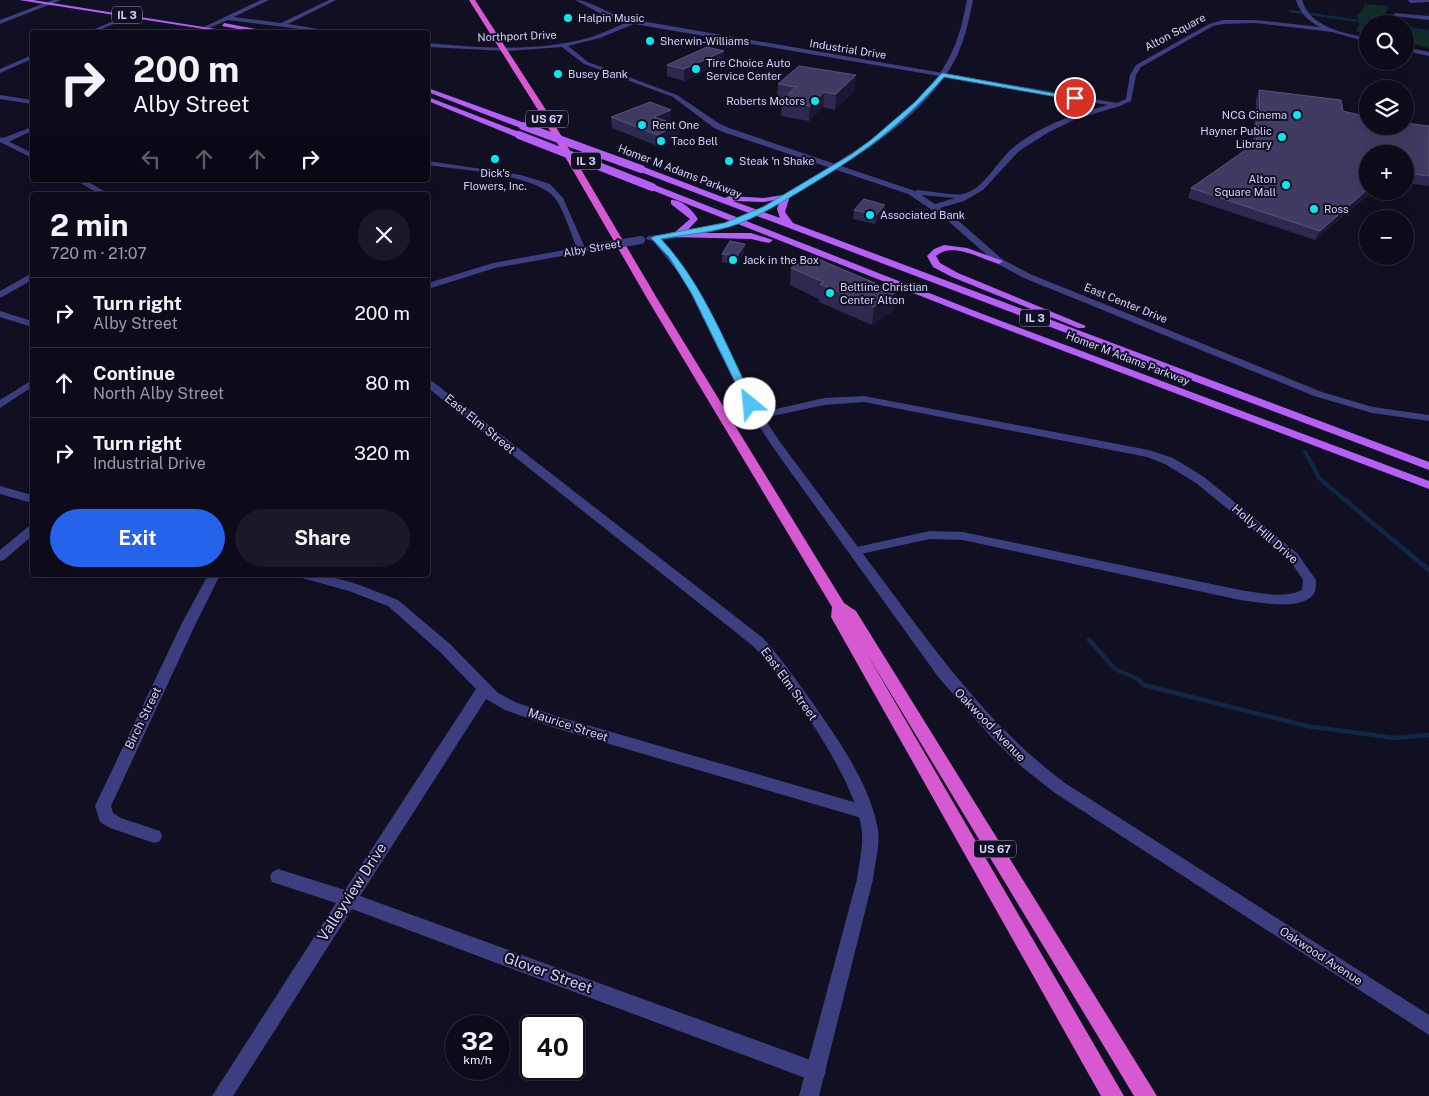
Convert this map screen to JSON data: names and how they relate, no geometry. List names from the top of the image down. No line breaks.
{"streets":{"highway":["US 67"],"main road":["IL 3","Homer M Adams Parkway"],"street":["Alton Square","Northport Drive","Industrial Drive","Alby Street","East Center Drive","East Elm Street","Holly Hill Drive","Birch Street","Maurice Street","Oakwood Avenue","Valleyview Drive","Glover Street"]},"crossings":[["Alton Square","Industrial Drive"],["Northport Drive","Industrial Drive"],["Northport Drive","US 67"],["Northport Drive","East Center Drive"],["Industrial Drive","Alby Street"],["Homer M Adams Parkway","Alby Street"],["Alby Street","East Center Drive"],["Alby Street","Oakwood Avenue"],["East Elm Street","Maurice Street"],["East Elm Street","Glover Street"],["Holly Hill Drive","Oakwood Avenue"],["Maurice Street","Valleyview Drive"],["Valleyview Drive","Glover Street"]],"places":["Halpin Music","Sherwin-Williams","Tire Choice Auto Service Center","Busey Bank","Roberts Motors","NCG Cinema","Rent One","Hayner Public Library","Taco Bell","Dick's Flowers, Inc.","Steak 'n Shake","Alton Square Mall","Ross","Associated Bank","Jack in the Box","Beltline Christian Center Alton"],"page":{"map_buttons":["+","−"],"turn":["200 m","Alby Street"],"heading":["2 min","720 m · 21:07"],"list":[{"name":"Turn right","note":"Alby Street","value":"200 m"},{"name":"Continue","note":"North Alby Street","value":"80 m"},{"name":"Turn right","note":"Industrial Drive","value":"320 m"}],"buttons":["Exit","Share"],"speed":"32 km/h","limit":"40"}}
